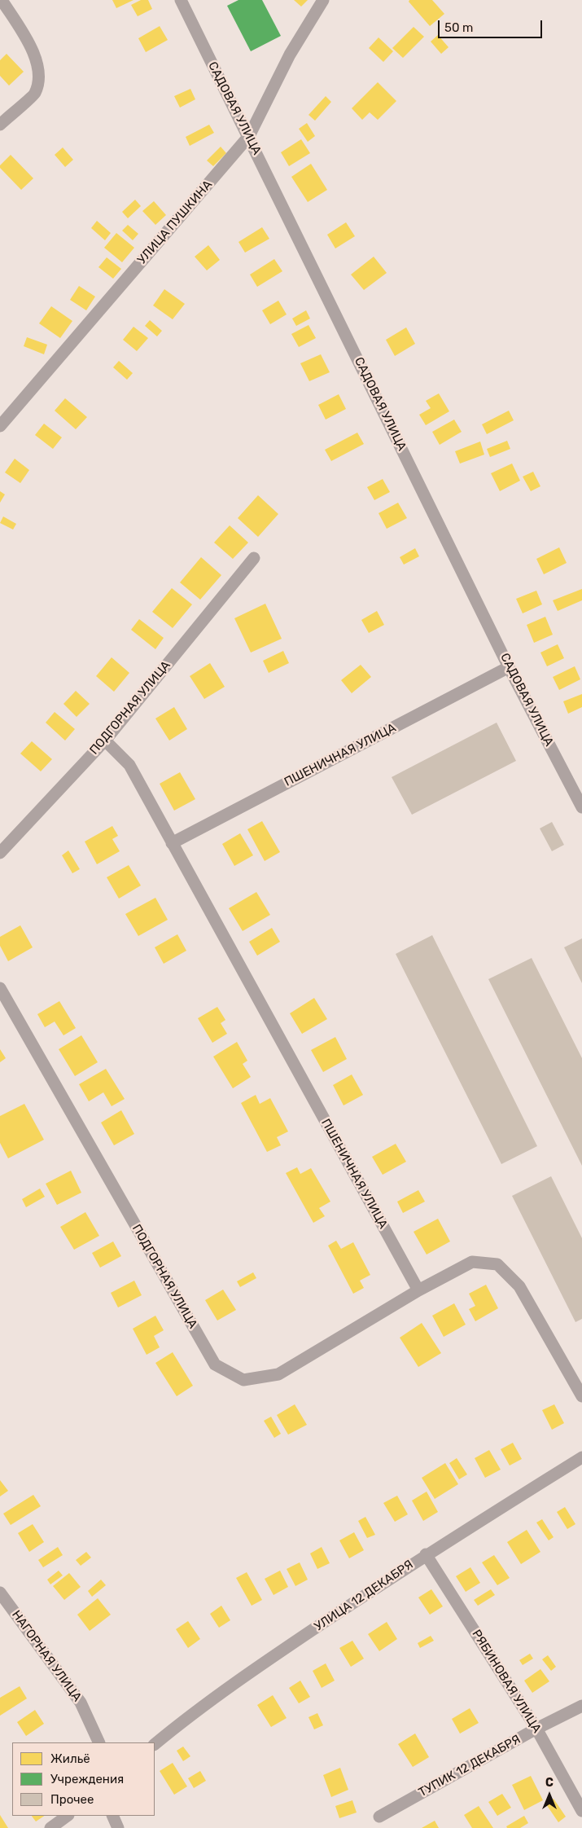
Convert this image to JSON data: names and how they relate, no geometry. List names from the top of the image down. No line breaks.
{"streets":{"street":["САДОВАЯ УЛИЦА","УЛИЦА ПУШКИНА","ПОДГОРНАЯ УЛИЦА","ПШЕНИЧНАЯ УЛИЦА","УЛИЦА 12 ДЕКАБРЯ","НАГОРНАЯ УЛИЦА","РЯБИНОВАЯ УЛИЦА","ТУПИК 12 ДЕКАБРЯ"]},"crossings":[["САДОВАЯ УЛИЦА","УЛИЦА ПУШКИНА"],["САДОВАЯ УЛИЦА","ПШЕНИЧНАЯ УЛИЦА"],["ПОДГОРНАЯ УЛИЦА","ПШЕНИЧНАЯ УЛИЦА"],["УЛИЦА 12 ДЕКАБРЯ","РЯБИНОВАЯ УЛИЦА"],["РЯБИНОВАЯ УЛИЦА","ТУПИК 12 ДЕКАБРЯ"]],"legend":["Жильё","Учреждения","Прочее"],"scale_bar":"50 m","north":"top"}
